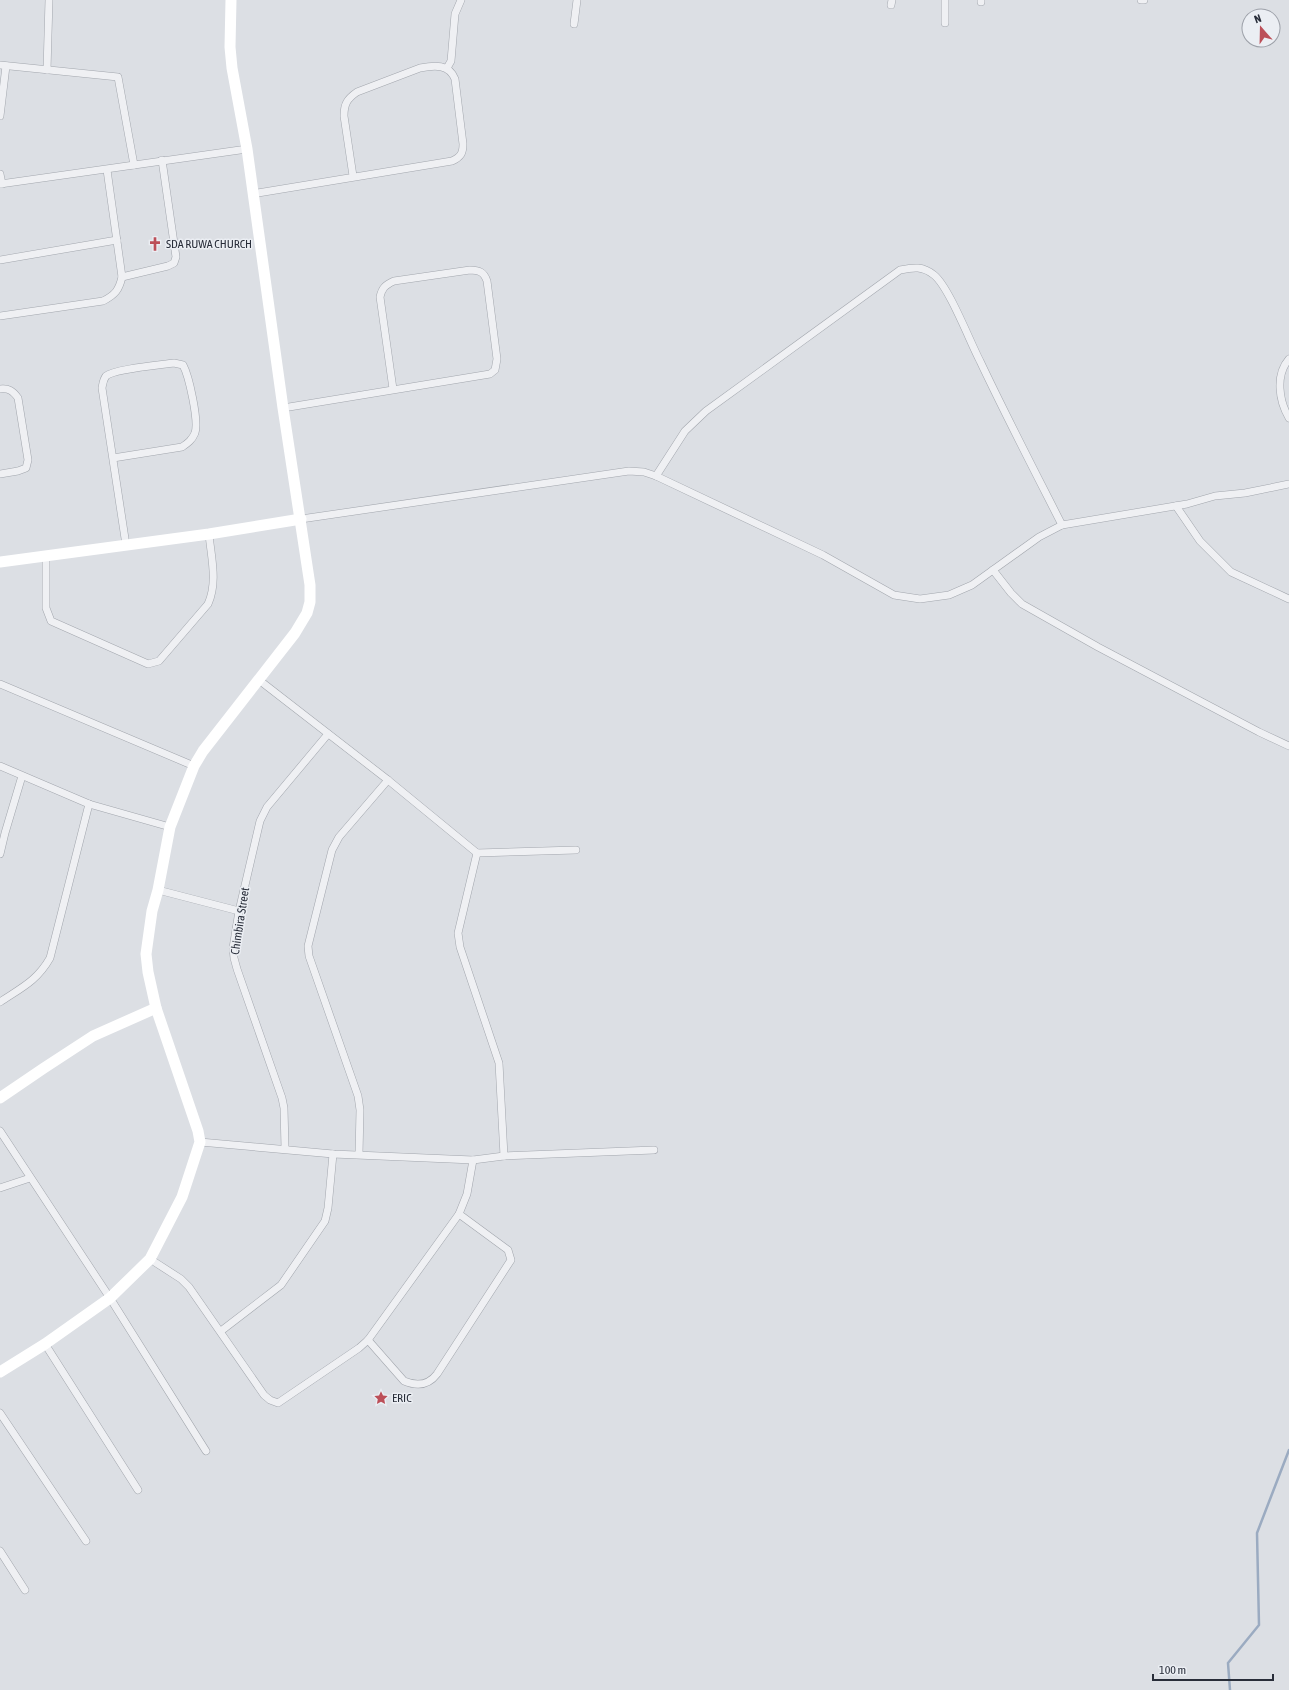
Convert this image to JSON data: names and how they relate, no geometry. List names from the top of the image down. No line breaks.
{"streets":{"street":["Chimbira Street"]},"places":{"church":["SDA RUWA CHURCH"],"place":["ERIC"]},"scale_bar":"100 m","north":"top"}
